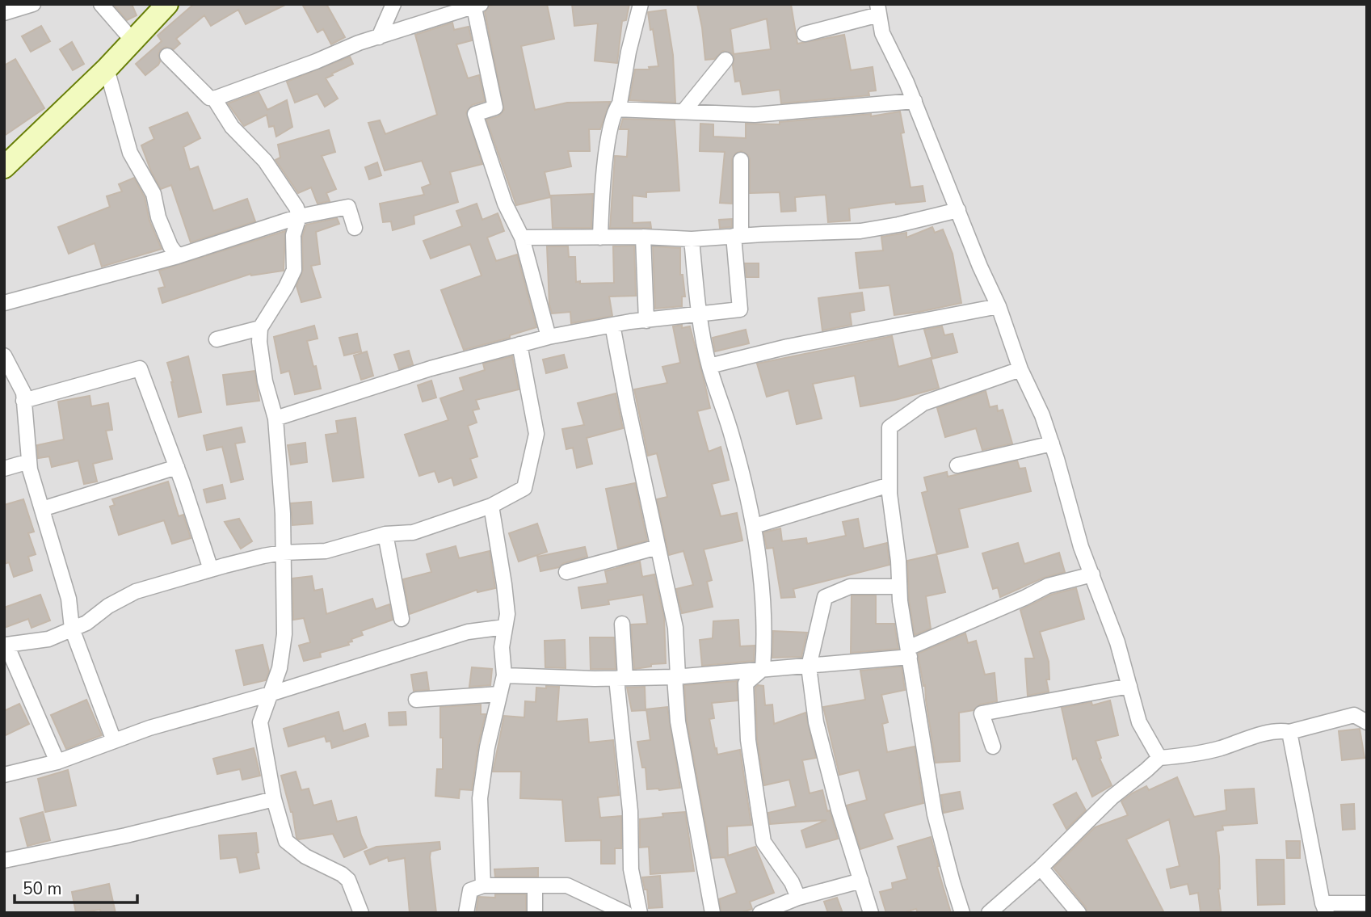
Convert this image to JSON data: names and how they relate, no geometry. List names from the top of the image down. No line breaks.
{"scale_bar":"50 m"}
